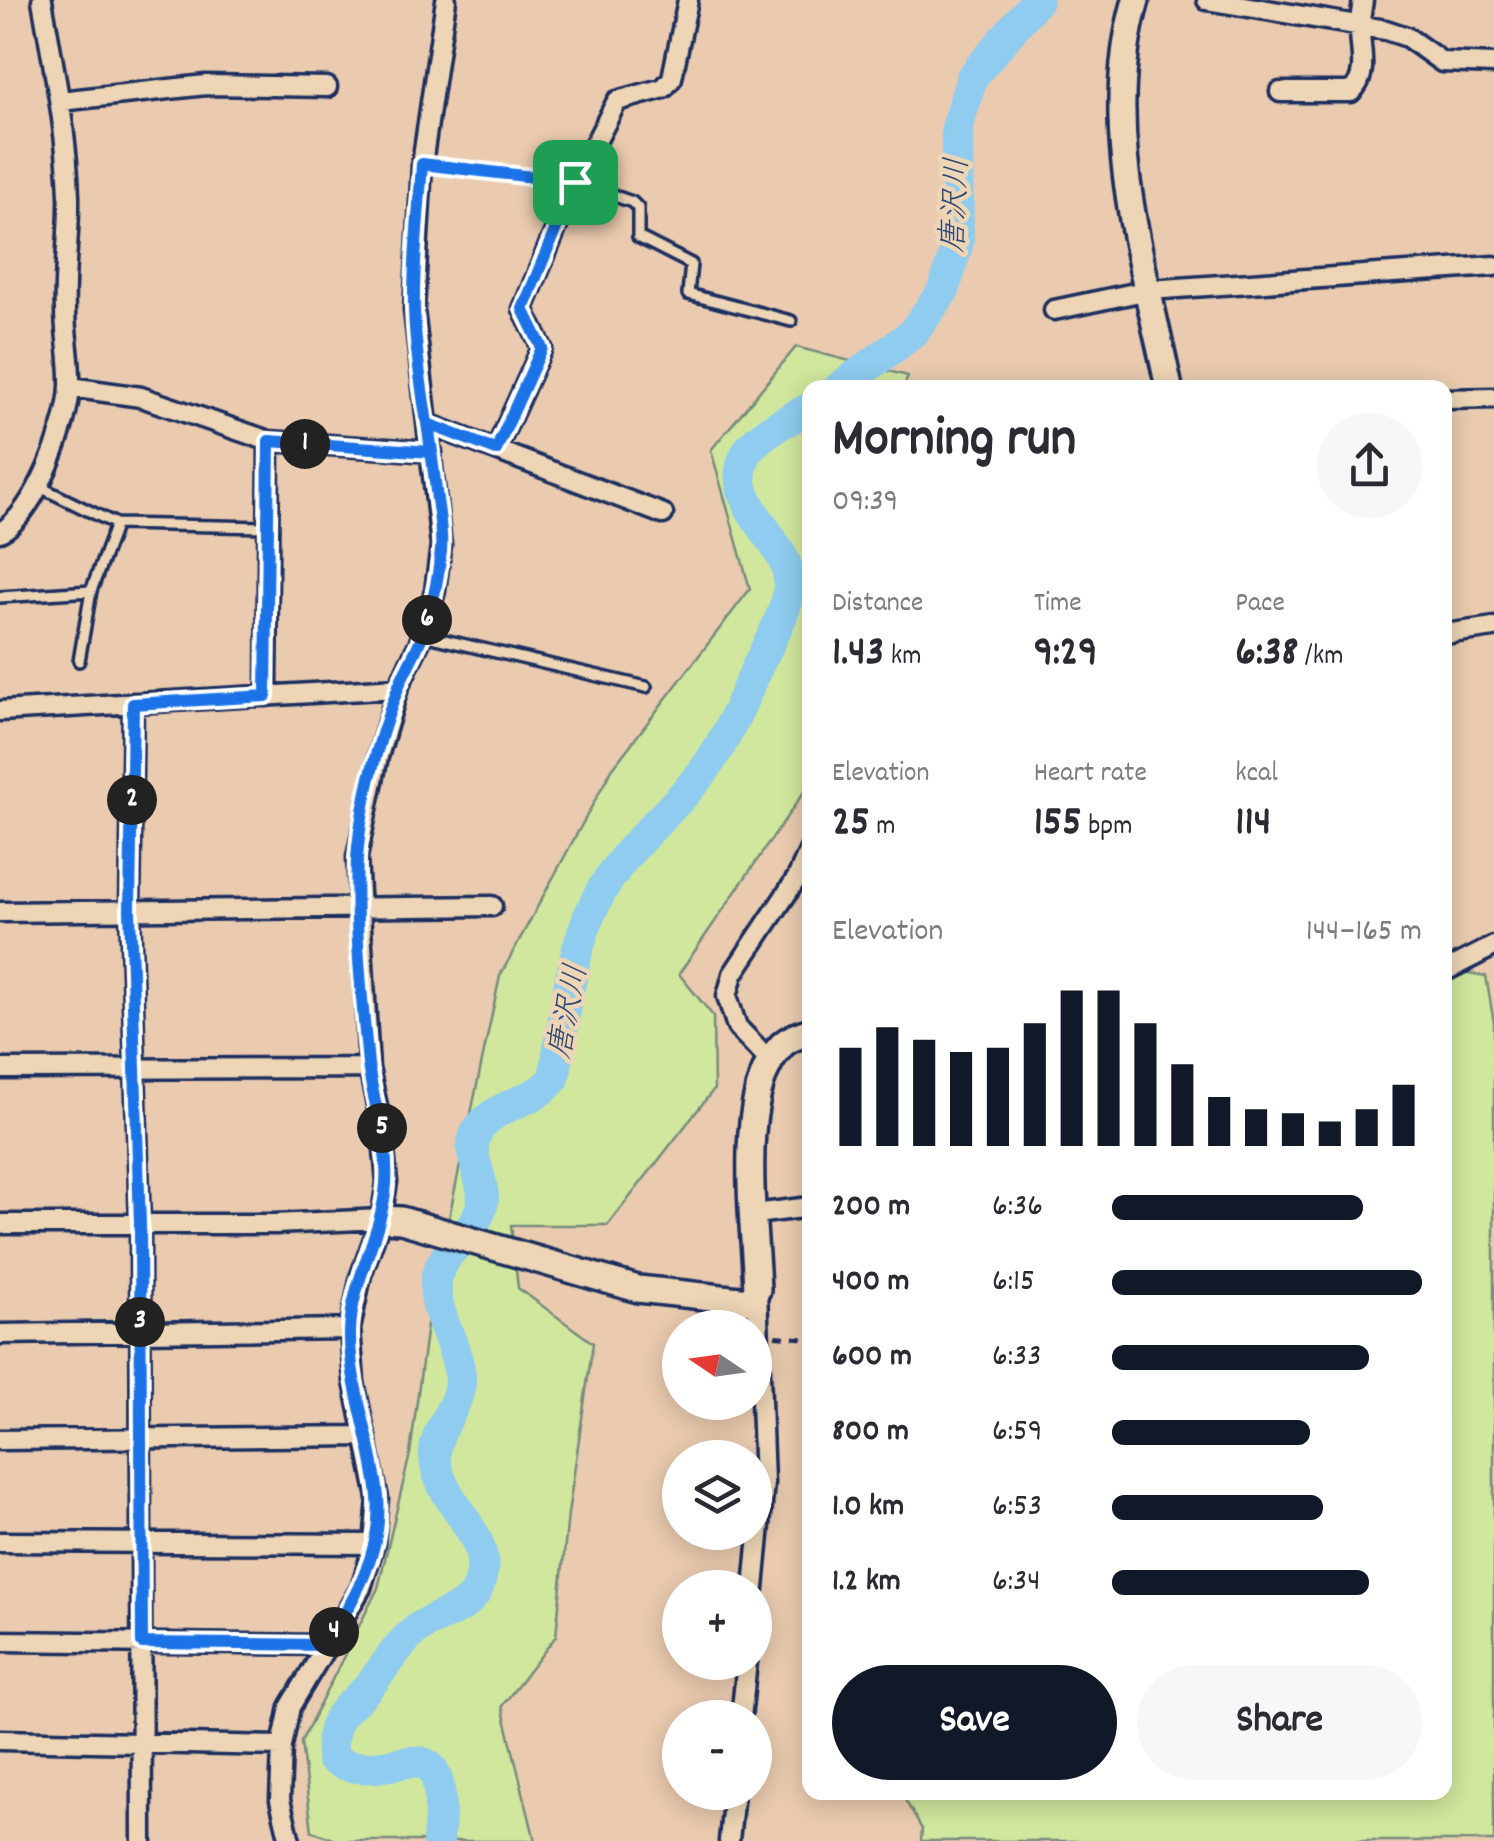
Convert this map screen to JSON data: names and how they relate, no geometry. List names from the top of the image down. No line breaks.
{"water":["唐沢川"],"north":"left","page":{"heading":["Morning run","09:39"],"pins":["1","6","2","5","3","4"],"stats":[["Distance","1.43 km"],["Time","9:29"],["Pace","6:38 /km"],["Elevation","25 m"],["Heart rate","155 bpm"],["kcal","114"]],"chart":["Elevation","144–165 m"],"list":[{"name":"200 m","note":"6:36"},{"name":"400 m","note":"6:15"},{"name":"600 m","note":"6:33"},{"name":"800 m","note":"6:59"},{"name":"1.0 km","note":"6:53"},{"name":"1.2 km","note":"6:34"}],"map_buttons":["+","−"],"buttons":["Save","Share"]}}
